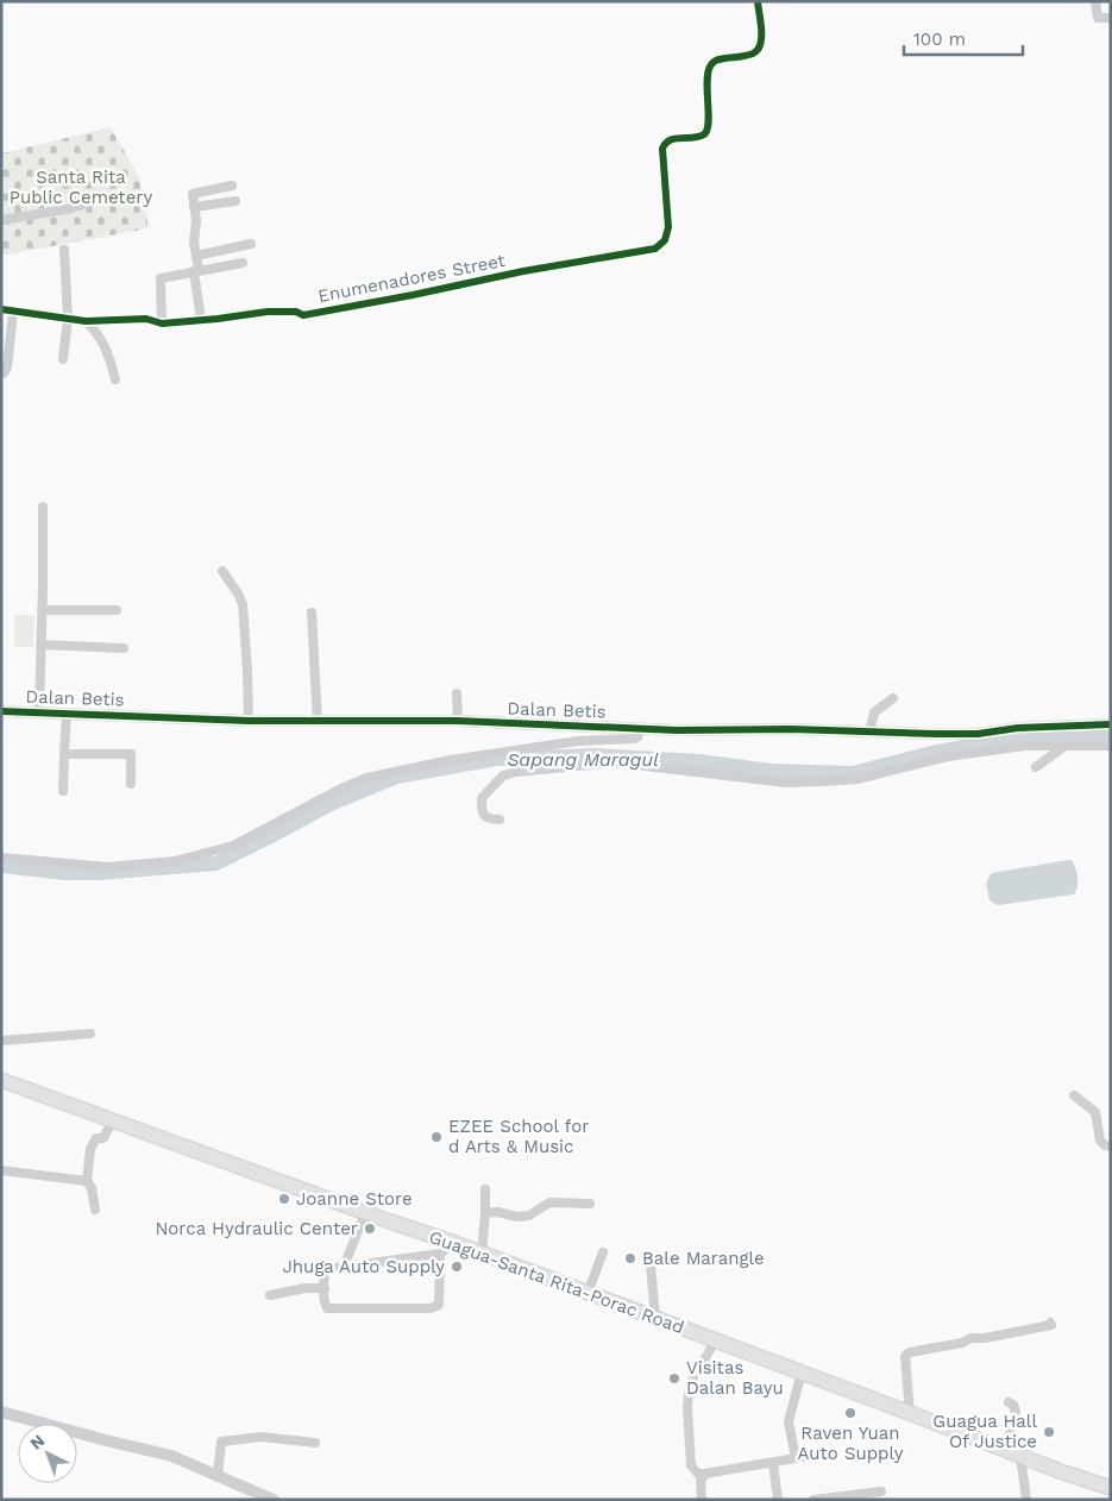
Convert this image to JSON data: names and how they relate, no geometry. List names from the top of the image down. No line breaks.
{"streets":{"main road":["Guagua-Santa Rita-Porac Road"],"street":["Enumenadores Street","Dalan Betis"]},"water":["Sapang Maragul"],"parks":["Santa Rita Public Cemetery"],"places":["EZEE School for d Arts & Music","Joanne Store","Norca Hydraulic Center","Bale Marangle","Jhuga Auto Supply","Visitas Dalan Bayu","Raven Yuan Auto Supply","Guagua Hall Of Justice"],"scale_bar":"100 m","north":"top left"}
